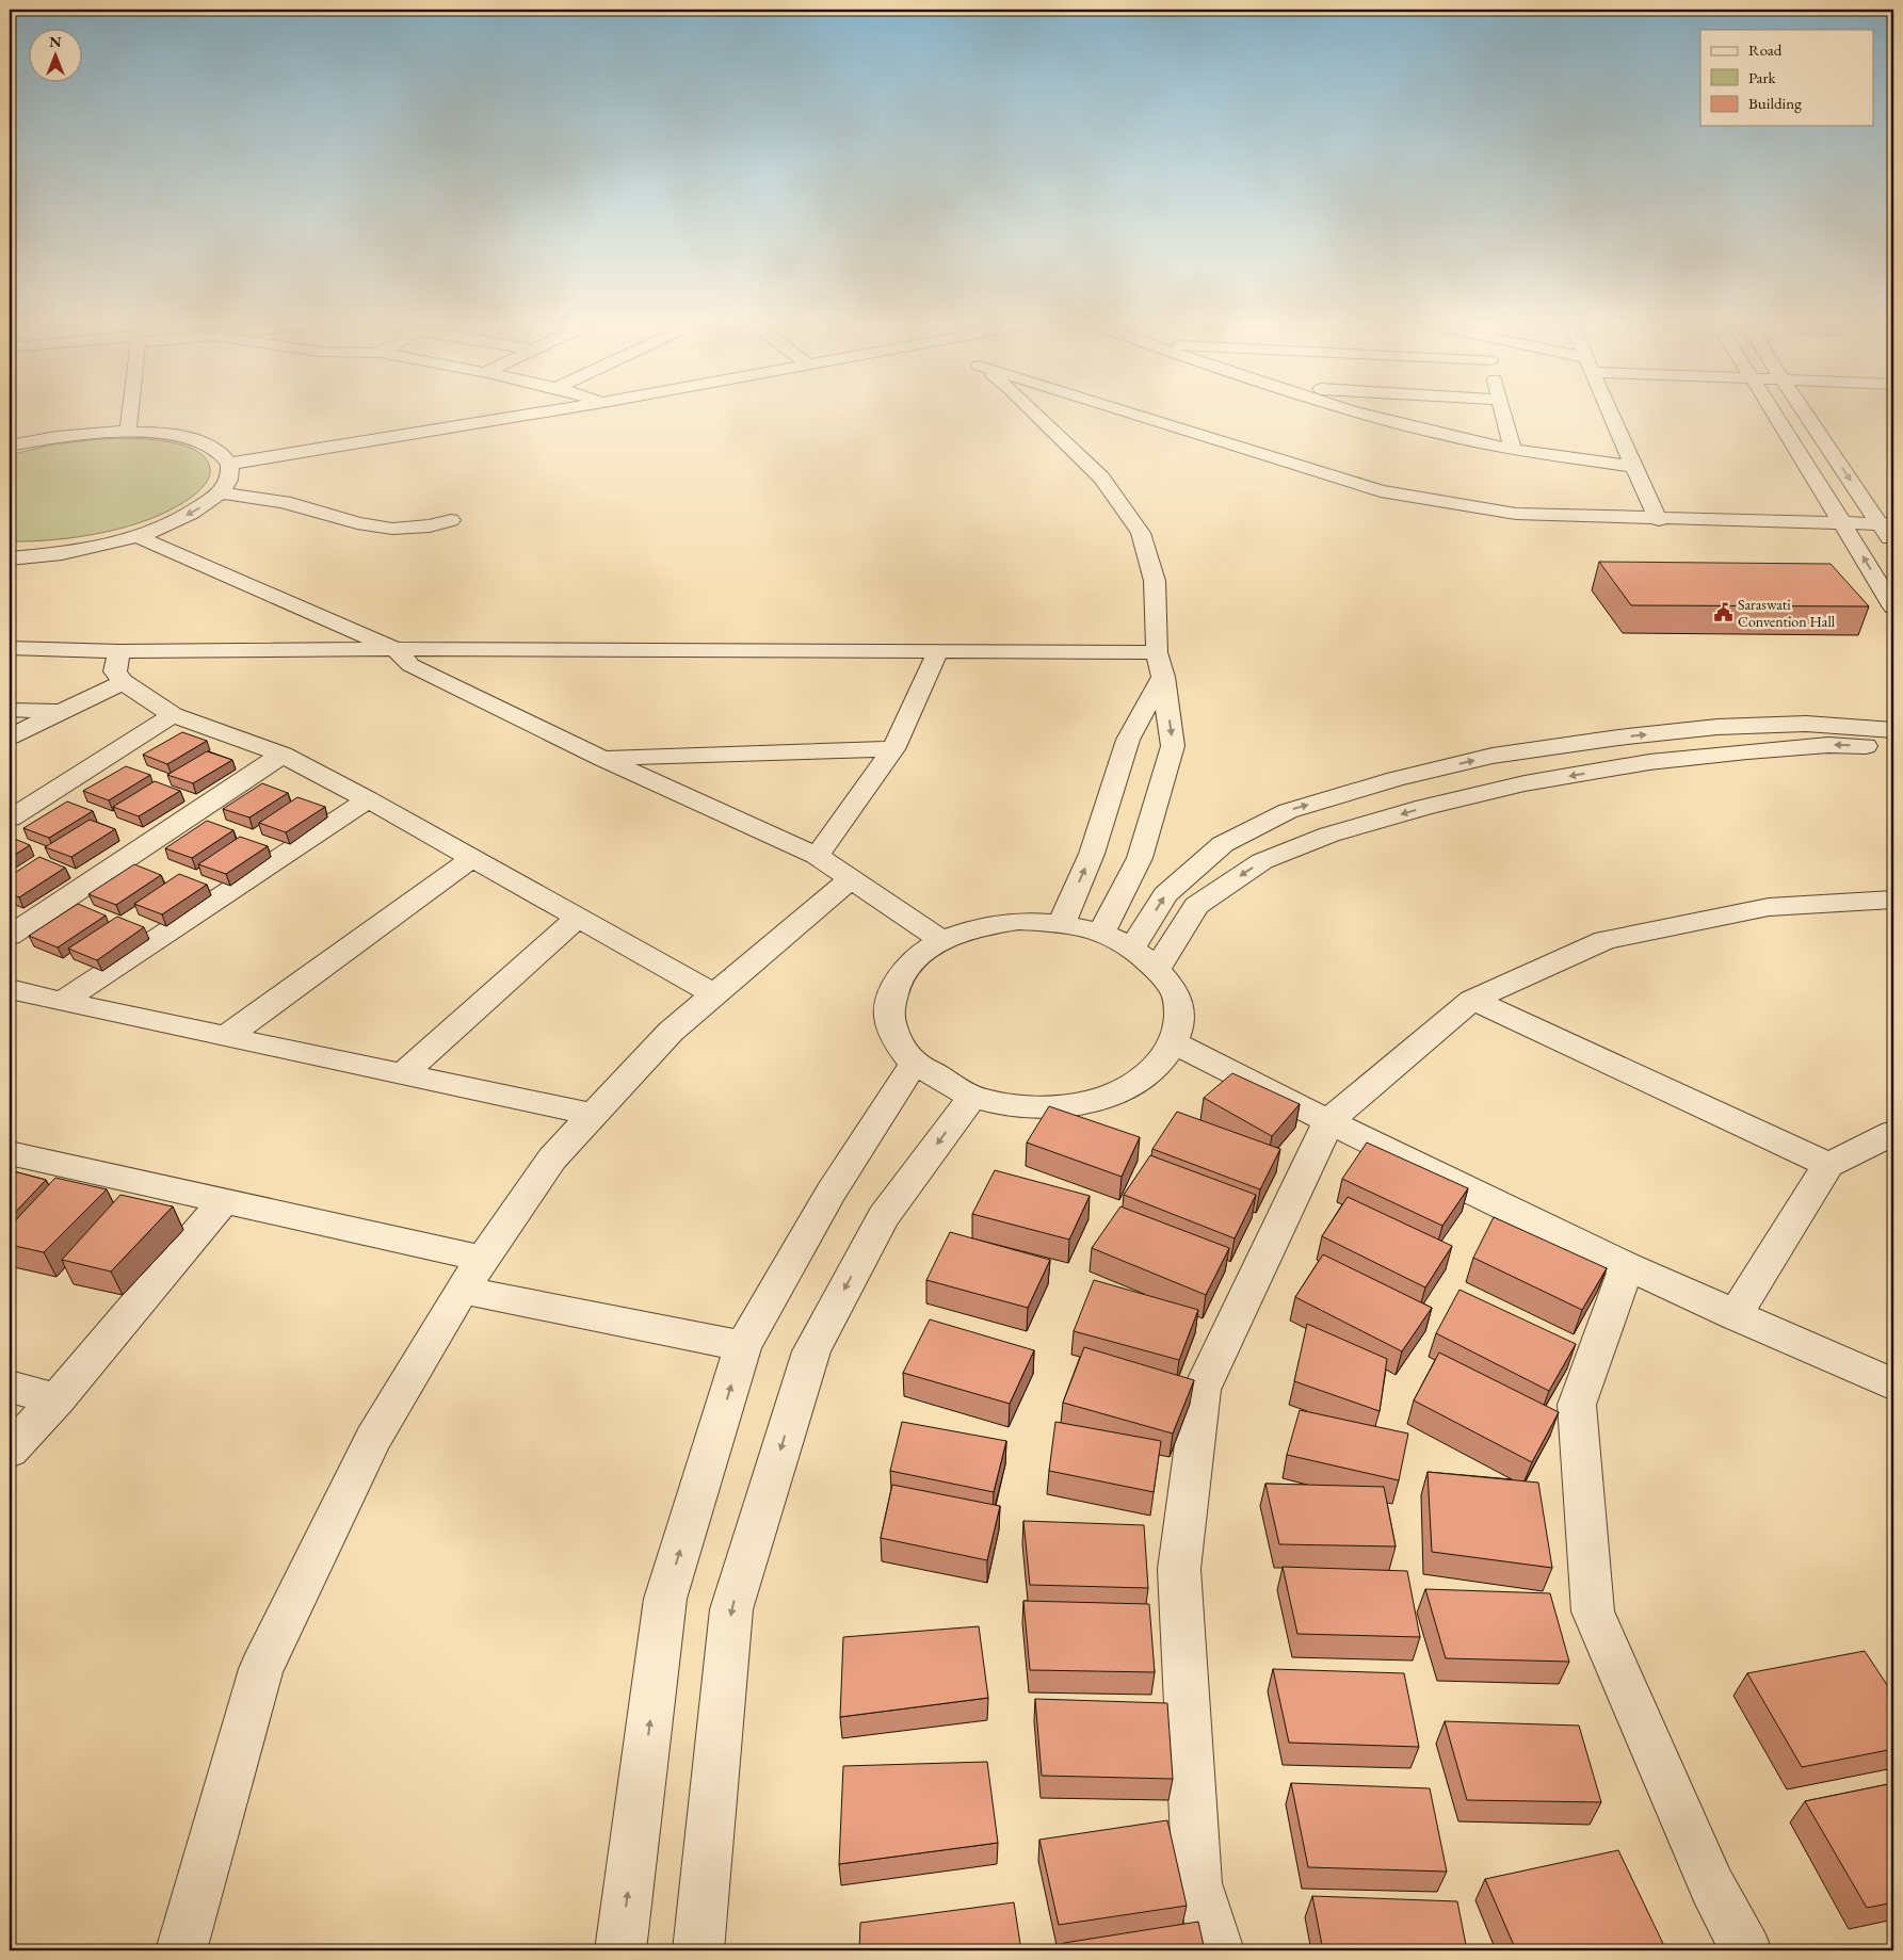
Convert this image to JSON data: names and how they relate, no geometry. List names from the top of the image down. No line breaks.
{"places":{"public building":["Saraswati Convention Hall"]},"legend":["Road","Park","Building"],"north":"top"}
